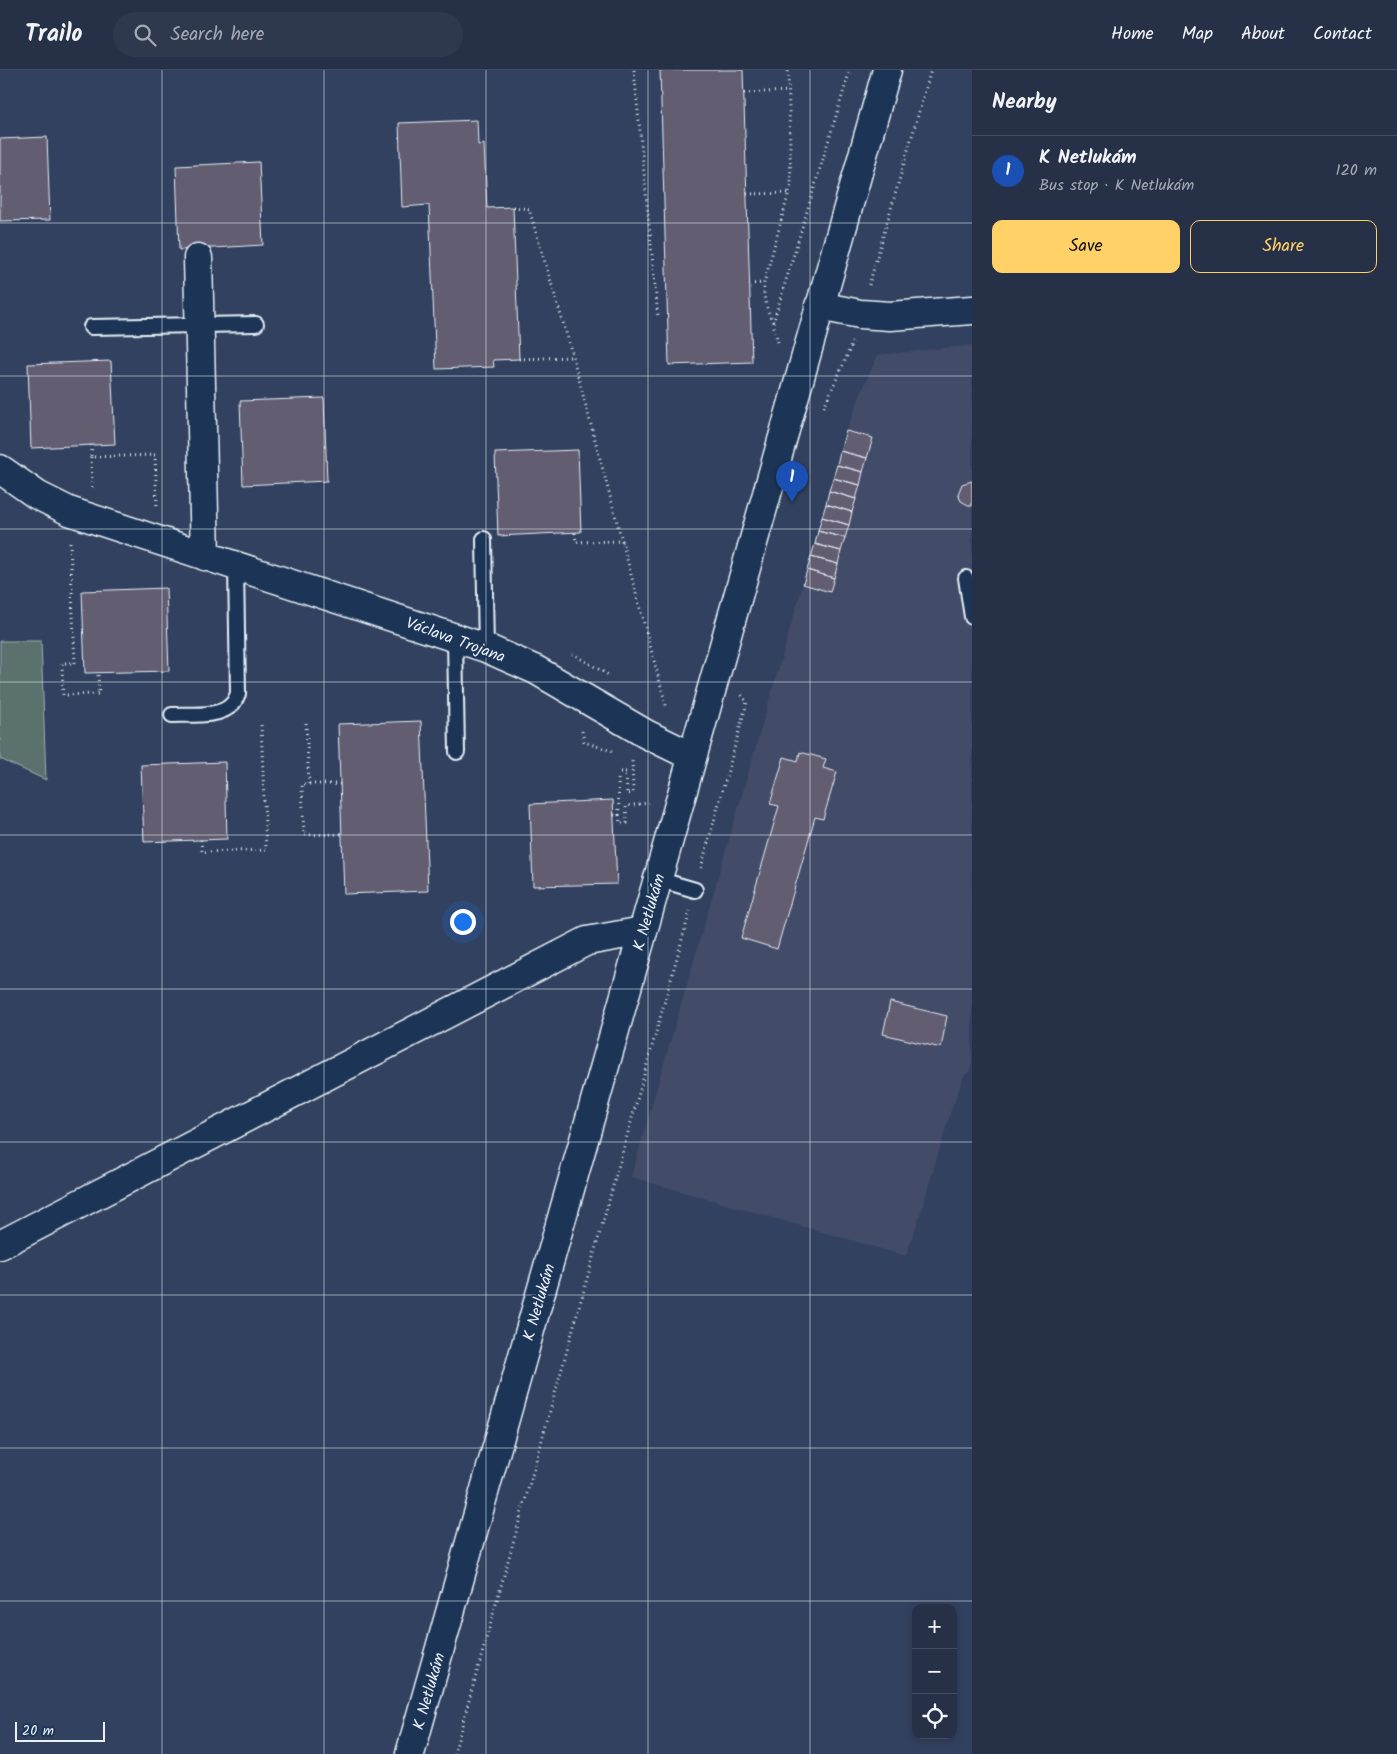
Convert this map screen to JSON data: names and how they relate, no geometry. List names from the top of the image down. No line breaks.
{"streets":{"street":["Václava Trojana","K Netlukám"]},"crossings":[["Václava Trojana","K Netlukám"]],"scale_bar":"20 m","page":{"header":"Trailo","search":"Search here","nav":["Home","Map","About","Contact"],"heading":"Nearby","list":[{"mark":"1","name":"K Netlukám","note":"Bus stop · K Netlukám","value":"120 m"}],"buttons":["Save","Share"],"pins":"1","map_buttons":["+","−"],"scale":"20 m"}}
